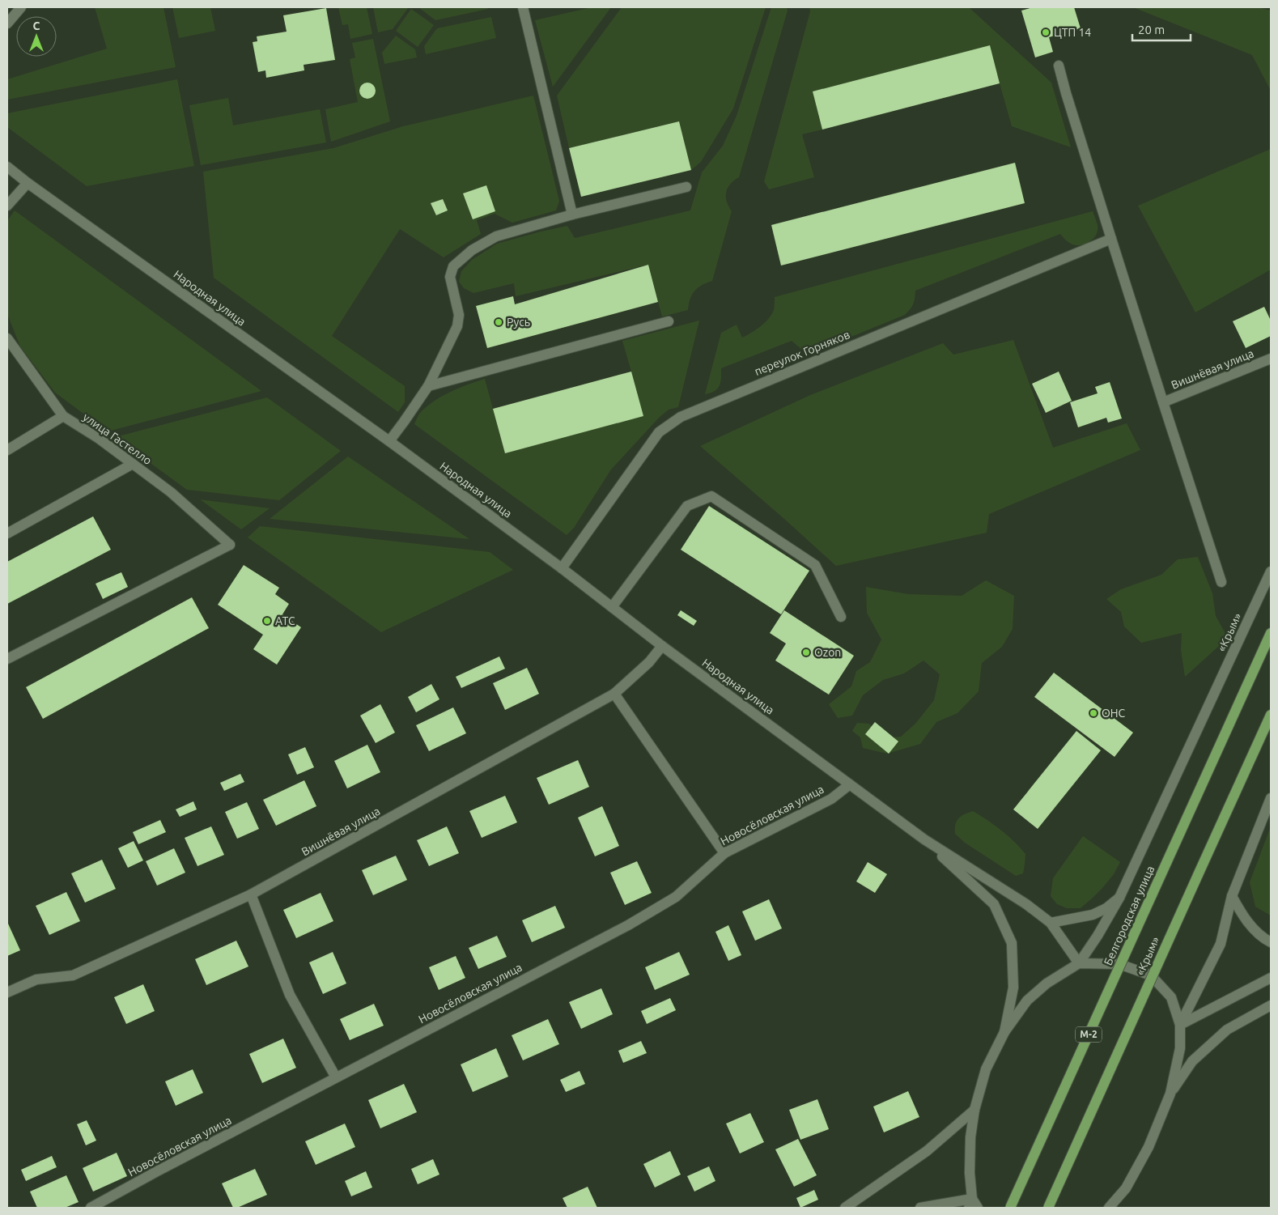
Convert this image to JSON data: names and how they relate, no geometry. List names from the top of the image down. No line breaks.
{"streets":{"main road":["«Крым»","Белгородская улица","М-2"],"street":["Народная улица","переулок Горняков","Вишнёвая улица","улица Гастелло","Новосёловская улица"]},"crossings":[["Народная улица","переулок Горняков"],["Народная улица","Вишнёвая улица"],["Народная улица","Новосёловская улица"]],"places":["ЦТП 14","Русь","АТС","Ozon","ОНС"],"scale_bar":"20 m","north":"top"}
